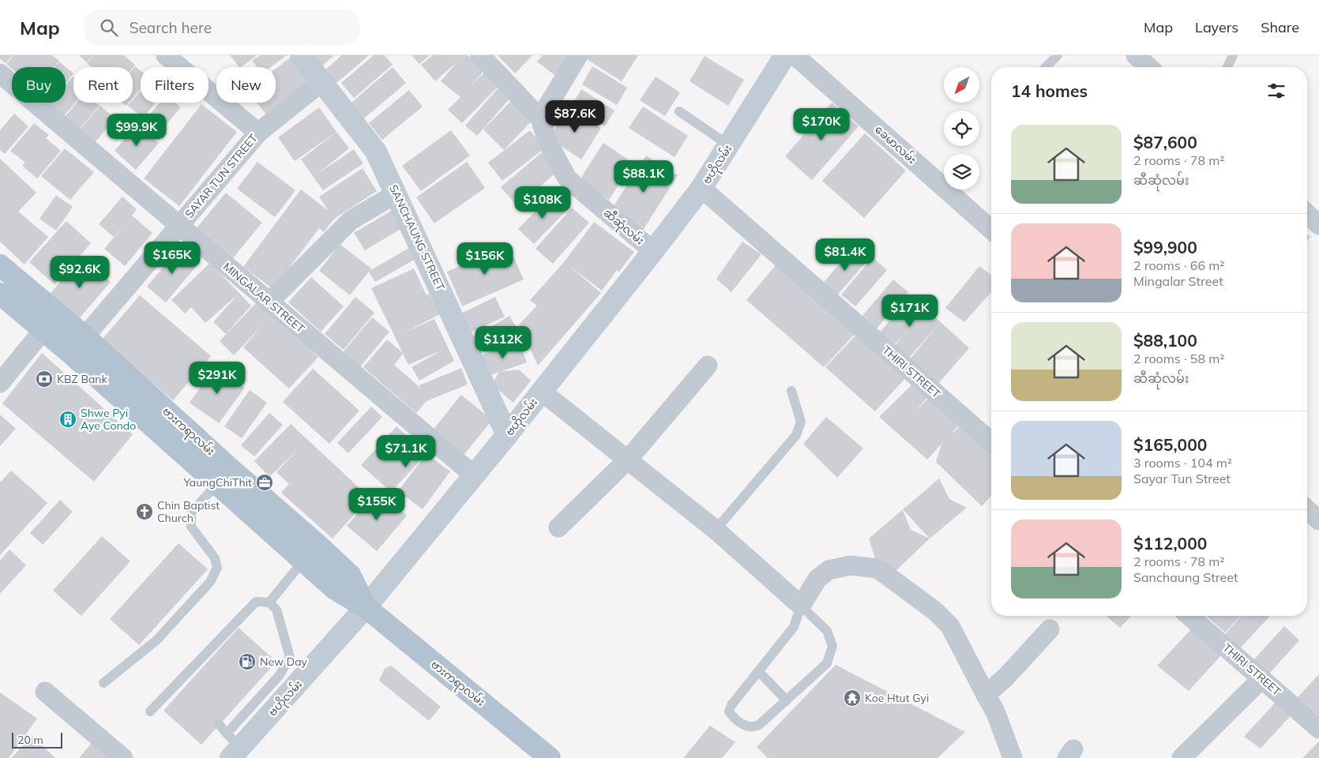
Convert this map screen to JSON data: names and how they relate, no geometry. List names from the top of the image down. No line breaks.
{"streets":{"main road":["ဗဟိုလမ်း","SANCHAUNG STREET","ဗားကရာလမ်း"],"street":["ခေမာလမ်း","SAYAR TUN STREET","ဆီဆုံလမ်း","MINGALAR STREET","THIRI STREET"]},"crossings":[["ဗဟိုလမ်း","ဆီဆုံလမ်း"],["ဗဟိုလမ်း","SANCHAUNG STREET"],["ဗဟိုလမ်း","MINGALAR STREET"],["ဗဟိုလမ်း","THIRI STREET"],["ဗဟိုလမ်း","ဗားကရာလမ်း"],["SAYAR TUN STREET","SANCHAUNG STREET"],["SAYAR TUN STREET","MINGALAR STREET"],["SAYAR TUN STREET","ဗားကရာလမ်း"]],"places":{"bank":["KBZ Bank"],"building":["Shwe Pyi Aye Condo"],"office":["YaungChiThit"],"church":["Chin Baptist Church"],"fuel station":["New Day"],"temple":["Koe Htut Gyi"]},"scale_bar":"20 m","north":"bottom left","page":{"header":"Map","search":"Search here","nav":["Map","Layers","Share"],"chip":["Buy","Rent","Filters","New"],"heading":"14 homes","price":["$87.6K","$170K","$99.9K","$88.1K","$108K","$81.4K","$165K","$156K","$92.6K","$171K","$112K","$291K","$71.1K","$155K"],"list":[{"name":"$87,600","note":"2 rooms · 78 m² · ဆီဆုံလမ်း"},{"name":"$99,900","note":"2 rooms · 66 m² · Mingalar Street"},{"name":"$88,100","note":"2 rooms · 58 m² · ဆီဆုံလမ်း"},{"name":"$165,000","note":"3 rooms · 104 m² · Sayar Tun Street"},{"name":"$112,000","note":"2 rooms · 78 m² · Sanchaung Street"}],"scale":"20 m"}}
